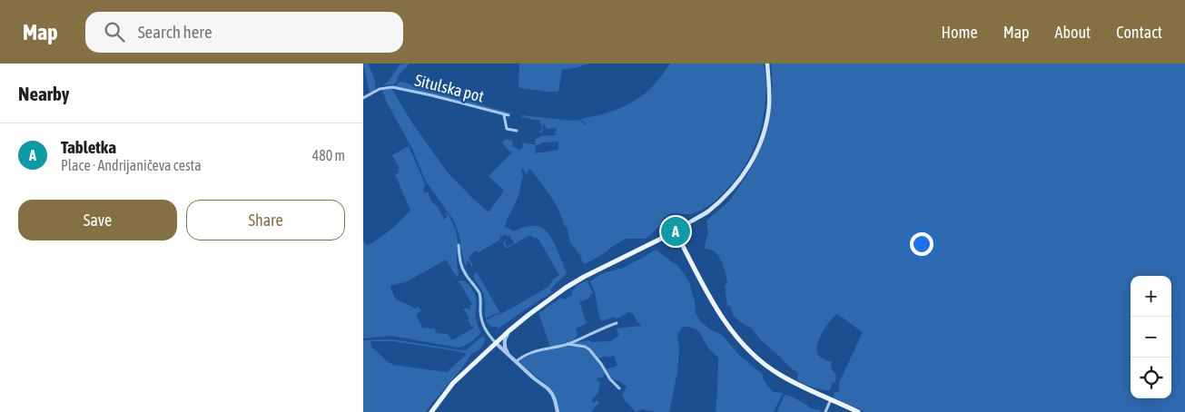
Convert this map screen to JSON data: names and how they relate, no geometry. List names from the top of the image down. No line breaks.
{"streets":{"street":["Situlska pot"]},"page":{"header":"Map","search":"Search here","nav":["Home","Map","About","Contact"],"heading":"Nearby","list":[{"mark":"A","name":"Tabletka","note":"Place · Andrijaničeva cesta","value":"480 m"}],"buttons":["Save","Share"],"pins":"A","map_buttons":["+","−"]}}
